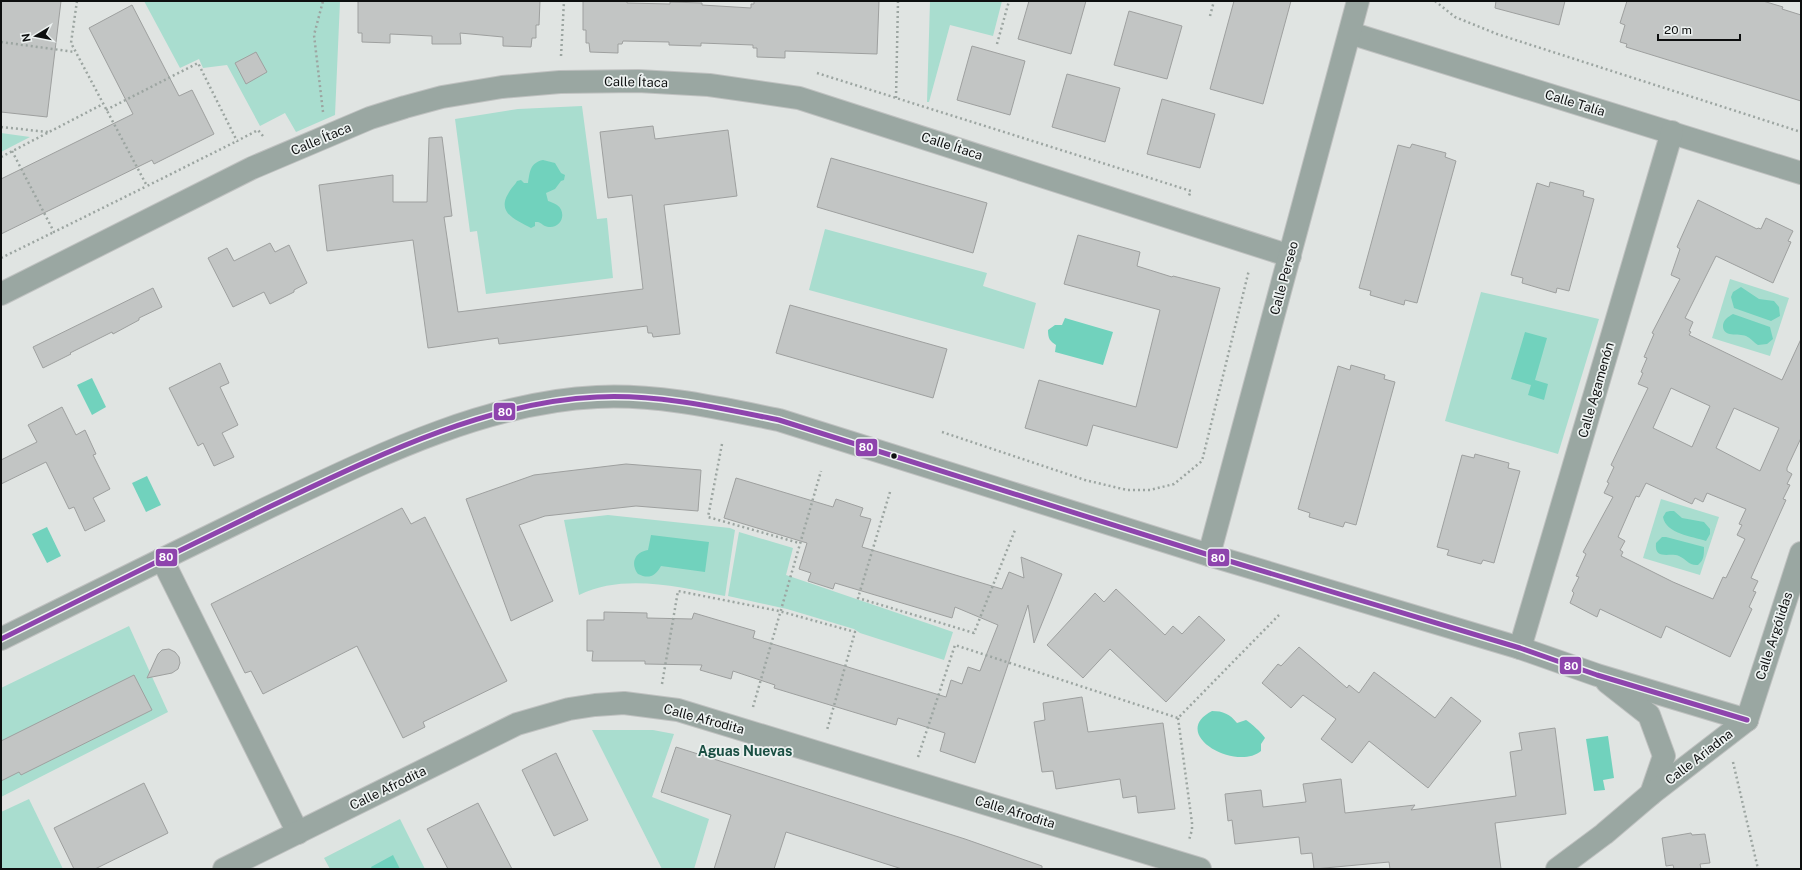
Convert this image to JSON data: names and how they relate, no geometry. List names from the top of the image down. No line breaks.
{"streets":{"street":["Calle Ítaca","Calle Talía","Calle Perseo","Calle Agamenón","Calle Argólidas","Calle Afrodita","Calle Ariadna"]},"crossings":[["Calle Ítaca","Calle Perseo"],["Calle Talía","Calle Perseo"],["Calle Talía","Calle Agamenón"],["Calle Argólidas","Calle Ariadna"]],"districts":["Aguas Nuevas"],"lines":["transit line 80"],"scale_bar":"20 m","north":"left"}
